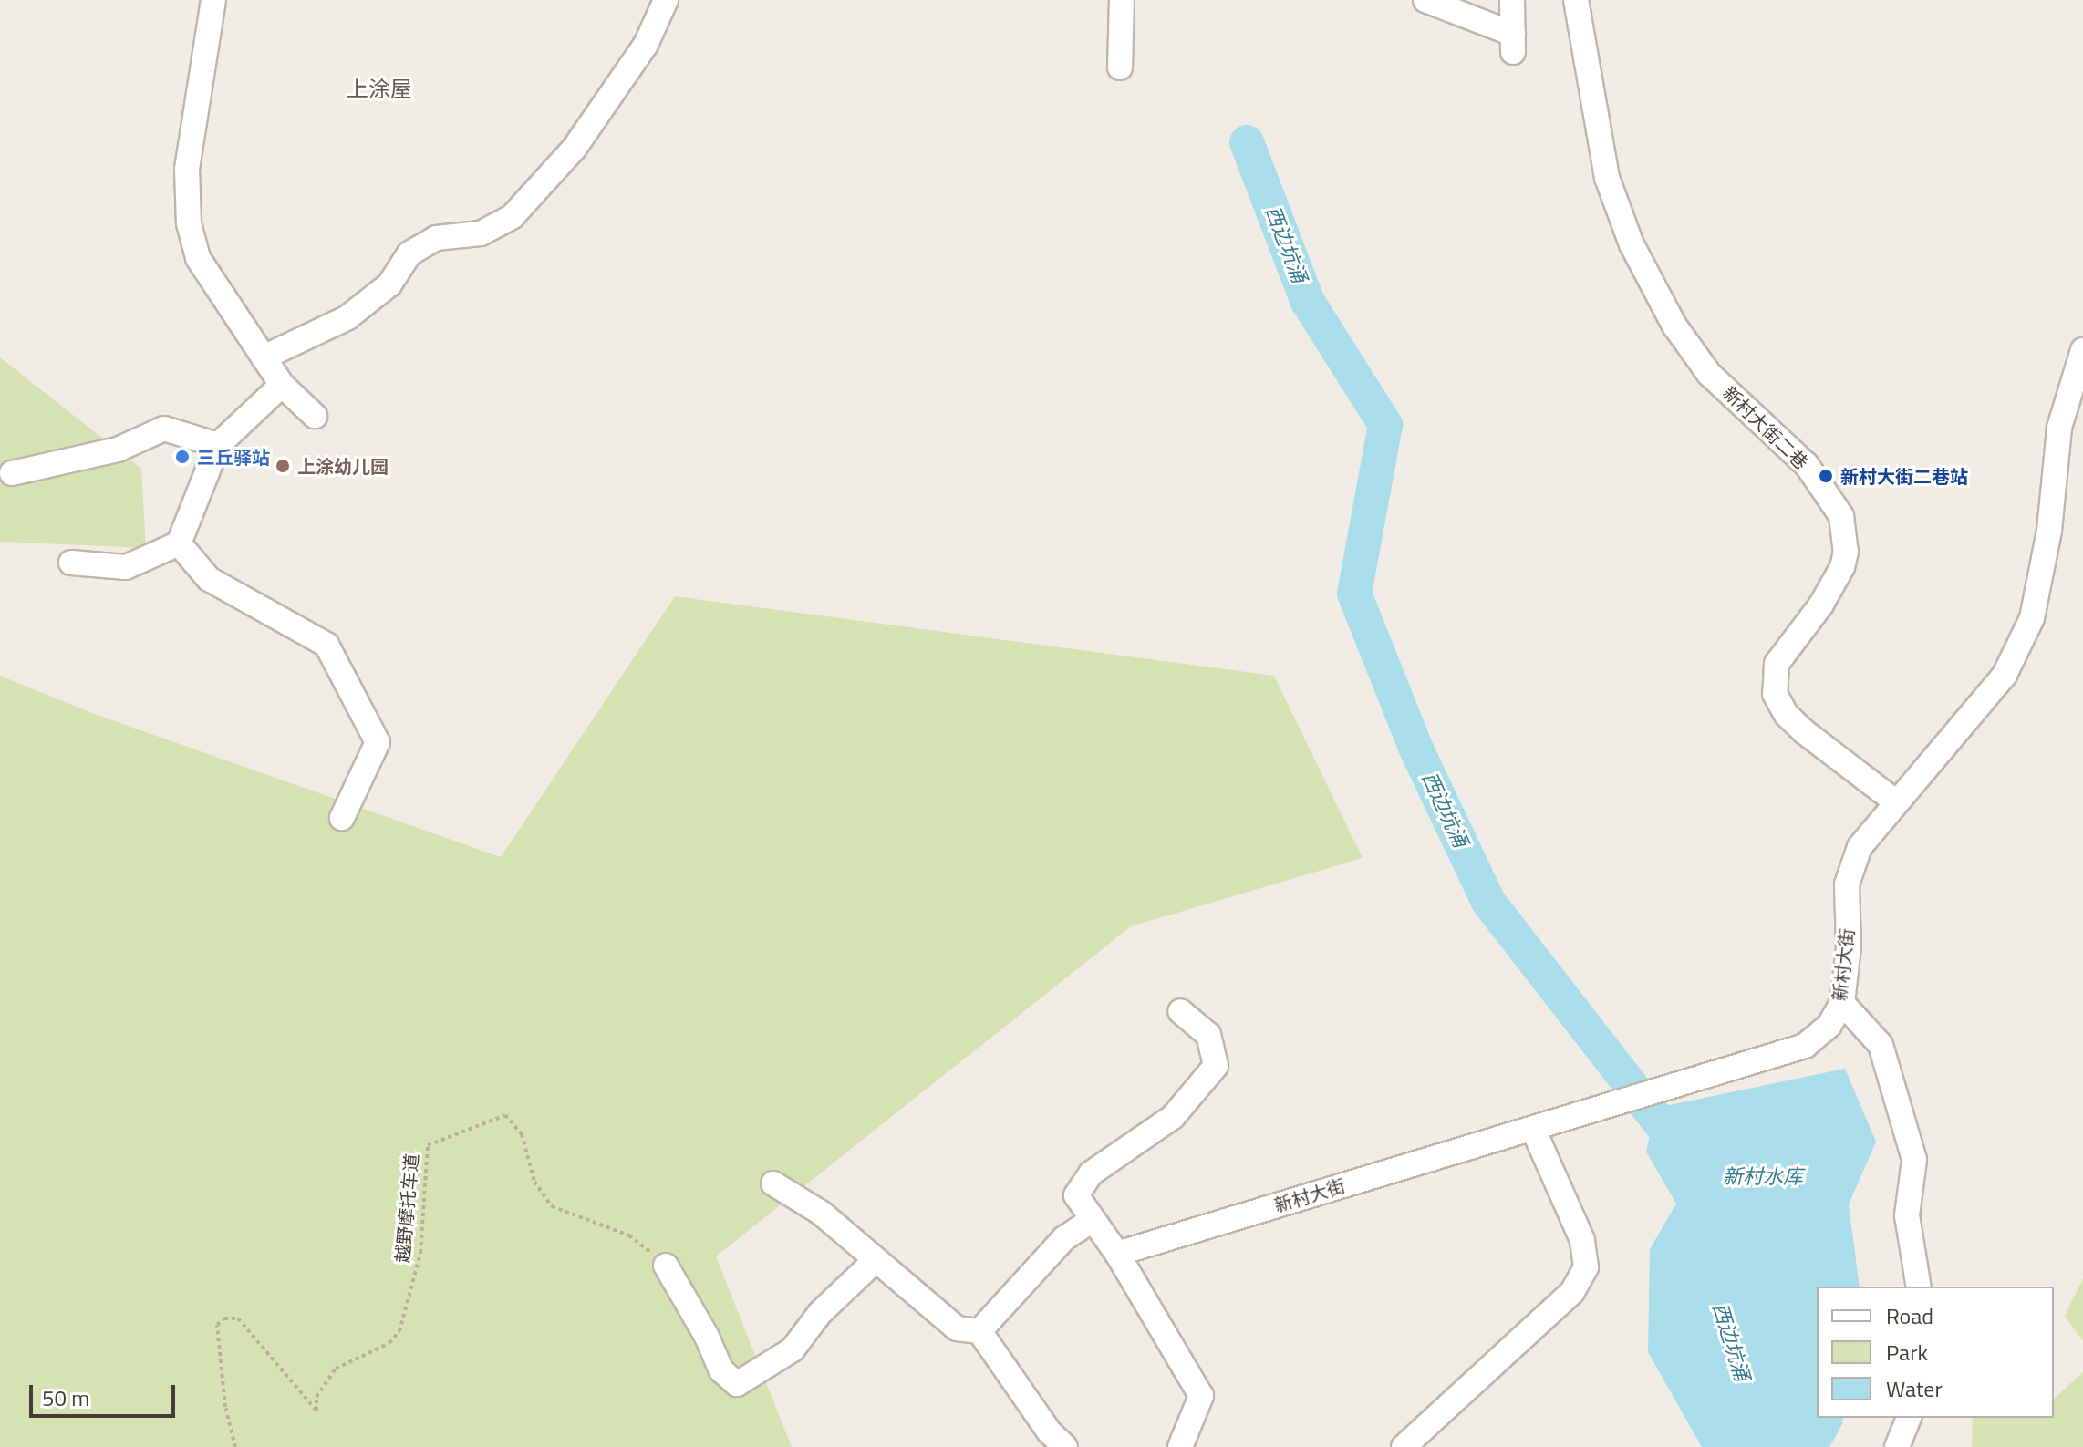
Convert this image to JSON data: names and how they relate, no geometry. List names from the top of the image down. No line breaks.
{"streets":{"street":["新村大街二巷","新村大街"],"path":["越野摩托车道"]},"crossings":[["新村大街二巷","新村大街"]],"districts":["上涂屋"],"water":["西边坑涌","新村水库"],"places":["三丘驿站","上涂幼儿园","新村大街二巷站"],"legend":["Road","Park","Water"],"scale_bar":"50 m"}
